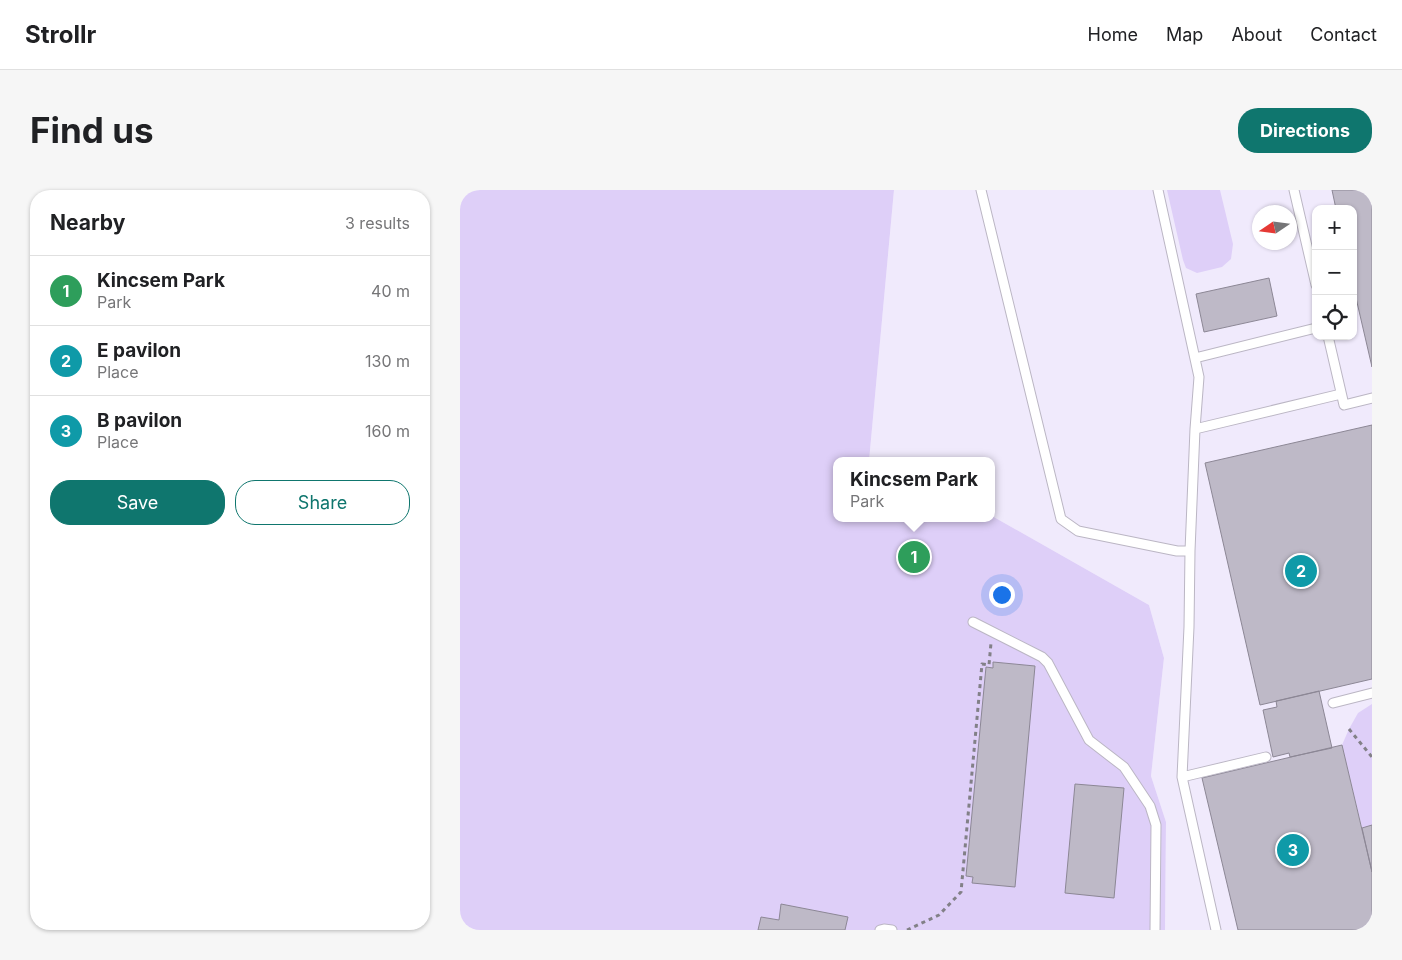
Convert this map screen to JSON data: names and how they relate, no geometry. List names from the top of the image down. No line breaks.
{"north":"left","page":{"header":"Strollr","nav":["Home","Map","About","Contact"],"buttons":["Directions",["Save","Share"]],"title":"Find us","heading":["Nearby","3 results"],"map_buttons":["+","−"],"list":[{"mark":"1","name":"Kincsem Park","note":"Park","value":"40 m"},{"mark":"2","name":"E pavilon","note":"Place","value":"130 m"},{"mark":"3","name":"B pavilon","note":"Place","value":"160 m"}],"popup":["Kincsem Park","Park"],"pins":["1","2","3"]}}
